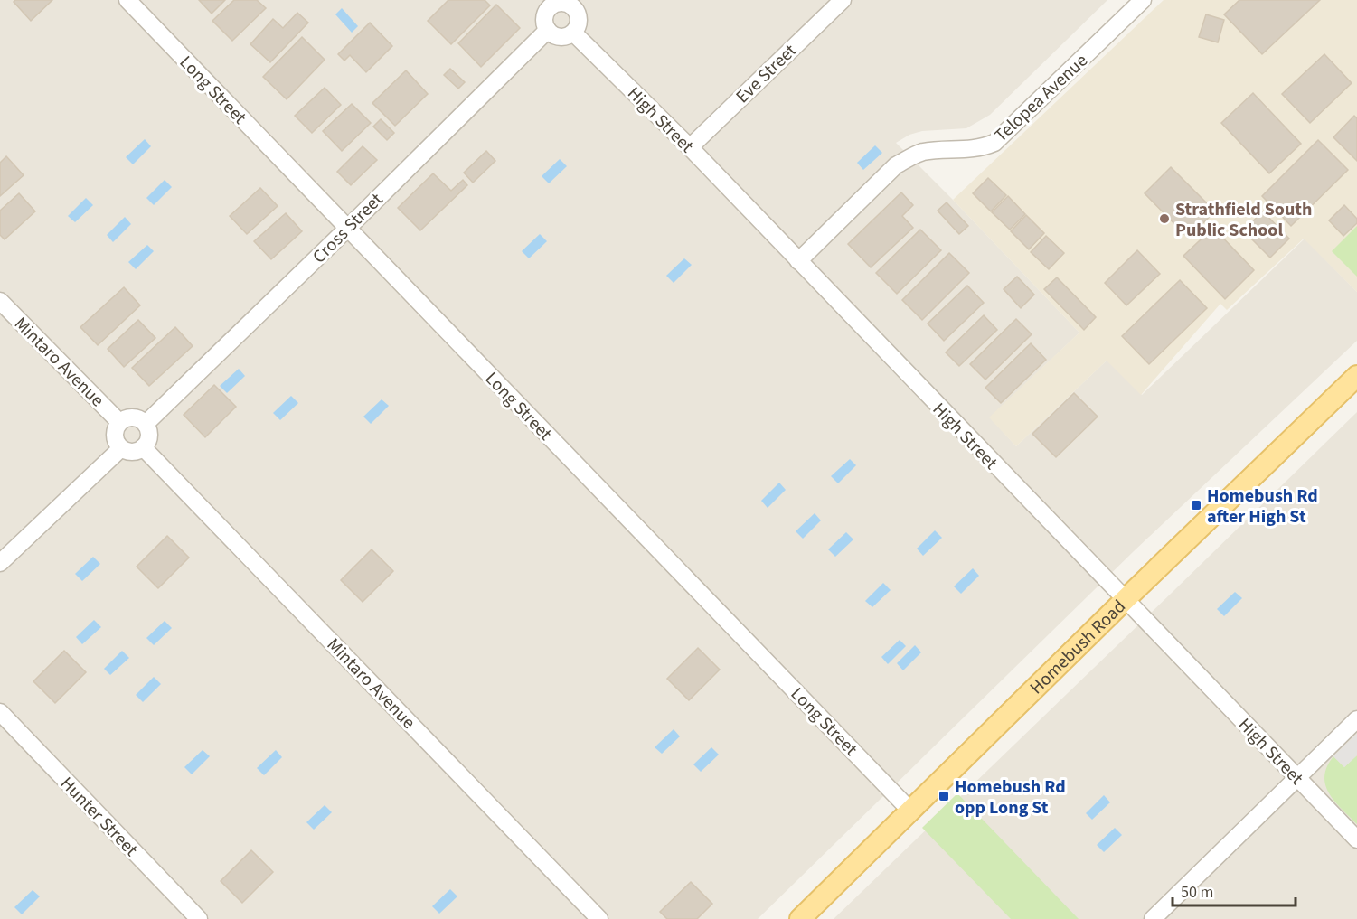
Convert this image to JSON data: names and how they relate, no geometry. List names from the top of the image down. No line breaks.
{"streets":{"main road":["Homebush Road"],"street":["Eve Street","Long Street","Telopea Avenue","High Street","Cross Street","Mintaro Avenue","Hunter Street"]},"crossings":[["Eve Street","High Street"],["Long Street","Cross Street"],["Long Street","Homebush Road"],["Telopea Avenue","High Street"],["High Street","Cross Street"],["High Street","Homebush Road"],["Cross Street","Mintaro Avenue"]],"places":{"other":["Strathfield South Public School"],"transit":["Homebush Rd after High St","Homebush Rd opp Long St"]},"scale_bar":"50 m"}
